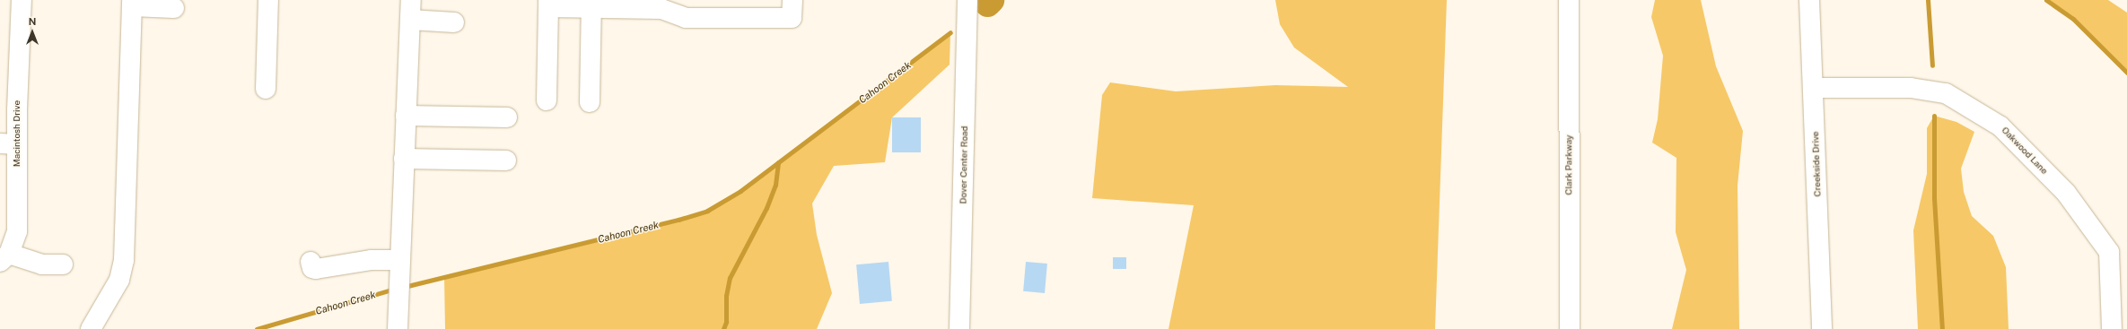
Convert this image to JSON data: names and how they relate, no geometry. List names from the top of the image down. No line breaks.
{"streets":{"street":["Macintosh Drive","Oakwood Lane","Creekside Drive","Dover Center Road","Clark Parkway"]},"crossings":[["Oakwood Lane","Creekside Drive"]],"water":["Cahoon Creek"],"north":"top"}
